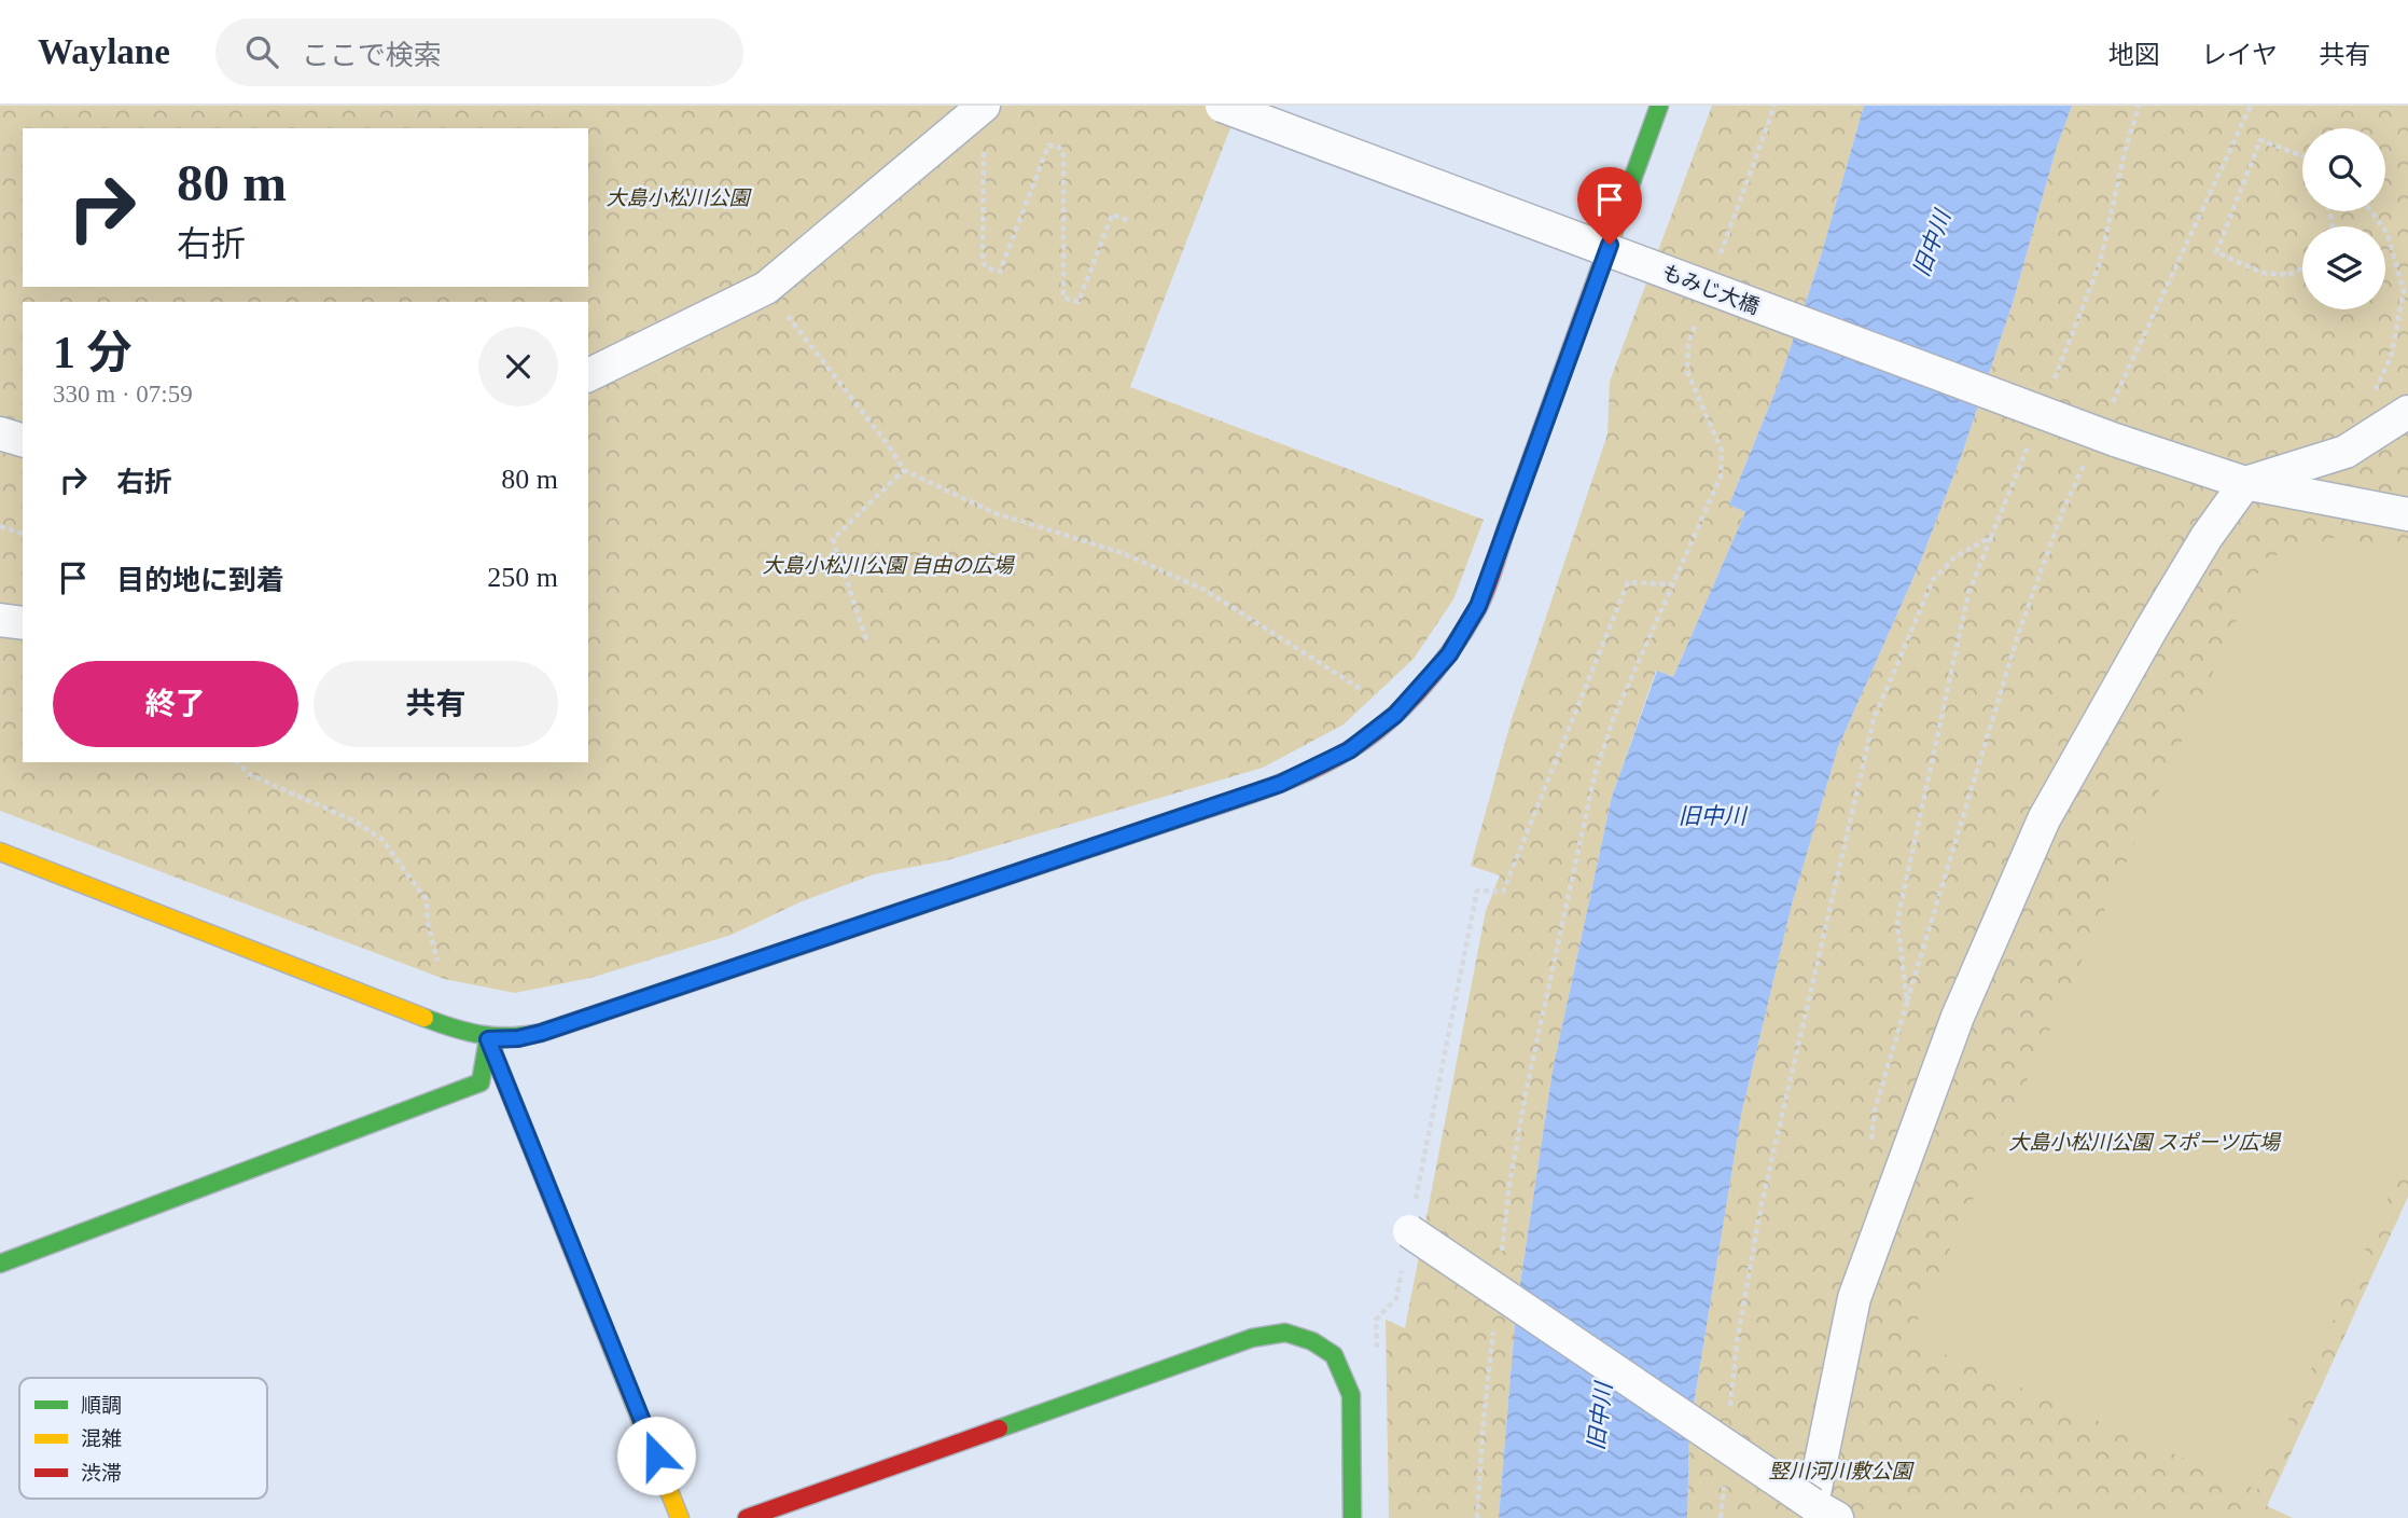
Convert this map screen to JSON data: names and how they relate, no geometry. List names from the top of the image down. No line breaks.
{"streets":{"street":["もみじ大橋"]},"water":["旧中川"],"parks":["大島小松川公園","大島小松川公園 自由の広場","大島小松川公園 スポーツ広場","竪川河川敷公園"],"legend":["順調","混雑","渋滞"],"page":{"header":"Waylane","search":"ここで検索","nav":["地図","レイヤ","共有"],"turn":["80 m","右折"],"heading":["1 分","330 m · 07:59"],"list":[{"name":"右折","value":"80 m"},{"name":"目的地に到着","value":"250 m"}],"buttons":["終了","共有"]}}
